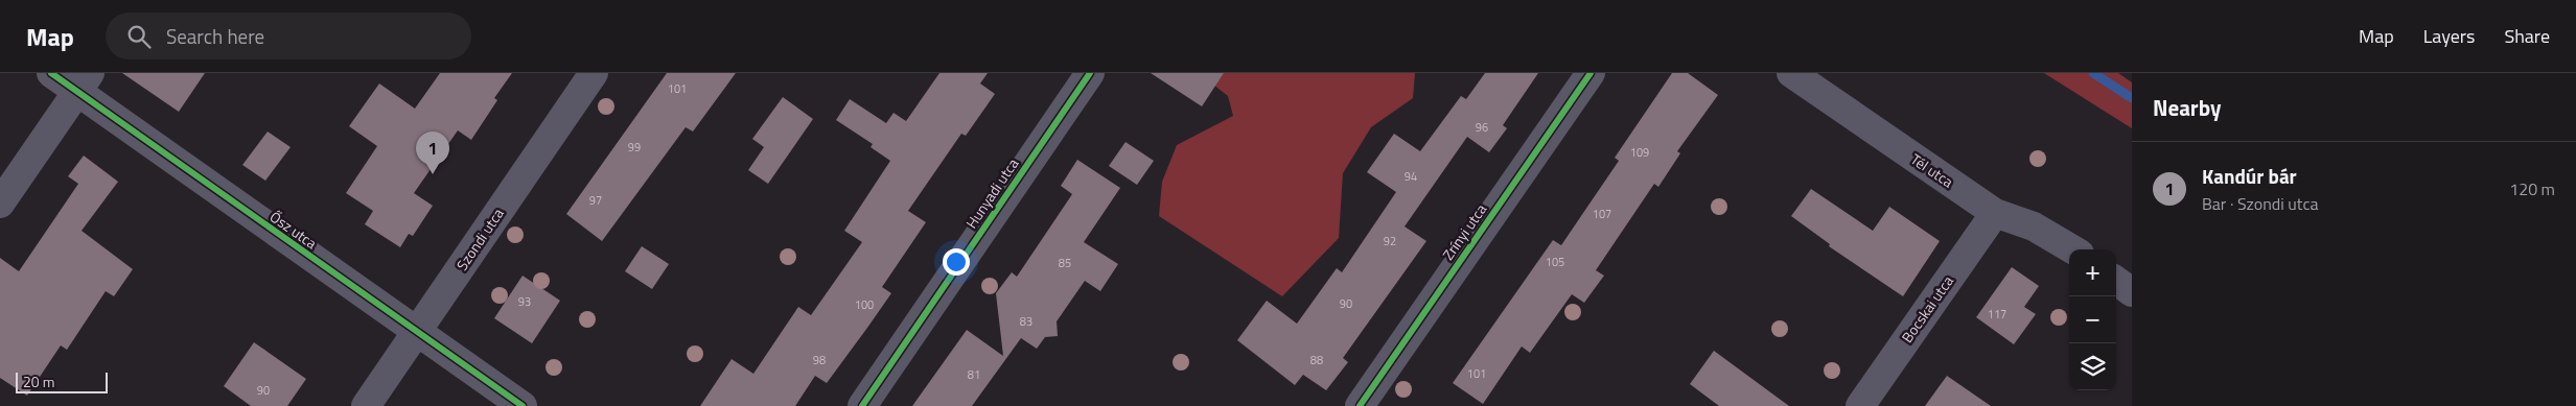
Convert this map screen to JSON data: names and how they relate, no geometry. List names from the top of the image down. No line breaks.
{"streets":{"street":["Tél utca","Hunyadi utca","Ősz utca","Zrínyi utca","Szondi utca","Bocskai utca"]},"crossings":[["Tél utca","Bocskai utca"],["Ősz utca","Szondi utca"]],"house_numbers":["101","96","99","109","94","97","107","92","105","85","93","90","100","117","83","98","88","101","81","90"],"scale_bar":"20 m","page":{"header":"Map","search":"Search here","nav":["Map","Layers","Share"],"heading":"Nearby","pins":"1","list":[{"mark":"1","name":"Kandúr bár","note":"Bar · Szondi utca","value":"120 m"}],"map_buttons":["+","−"],"scale":"20 m"}}
